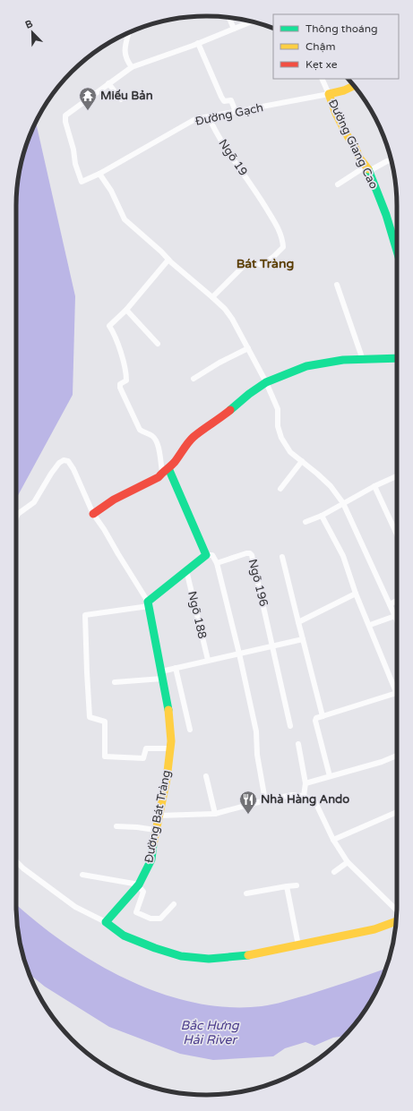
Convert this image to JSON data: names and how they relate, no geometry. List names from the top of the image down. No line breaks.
{"streets":{"street":["Đường Gạch","Đường Giang Cao","Ngõ 19","Ngõ 196","Ngõ 188","Đường Bát Tràng"]},"crossings":[["Đường Gạch","Đường Giang Cao"],["Đường Gạch","Ngõ 19"]],"districts":["Bát Tràng"],"water":["Bắc Hưng Hải River"],"places":{"temple":["Miếu Bản"],"restaurant":["Nhà Hàng Ando"]},"legend":["Thông thoáng","Chậm","Kẹt xe"],"north":"top left"}
